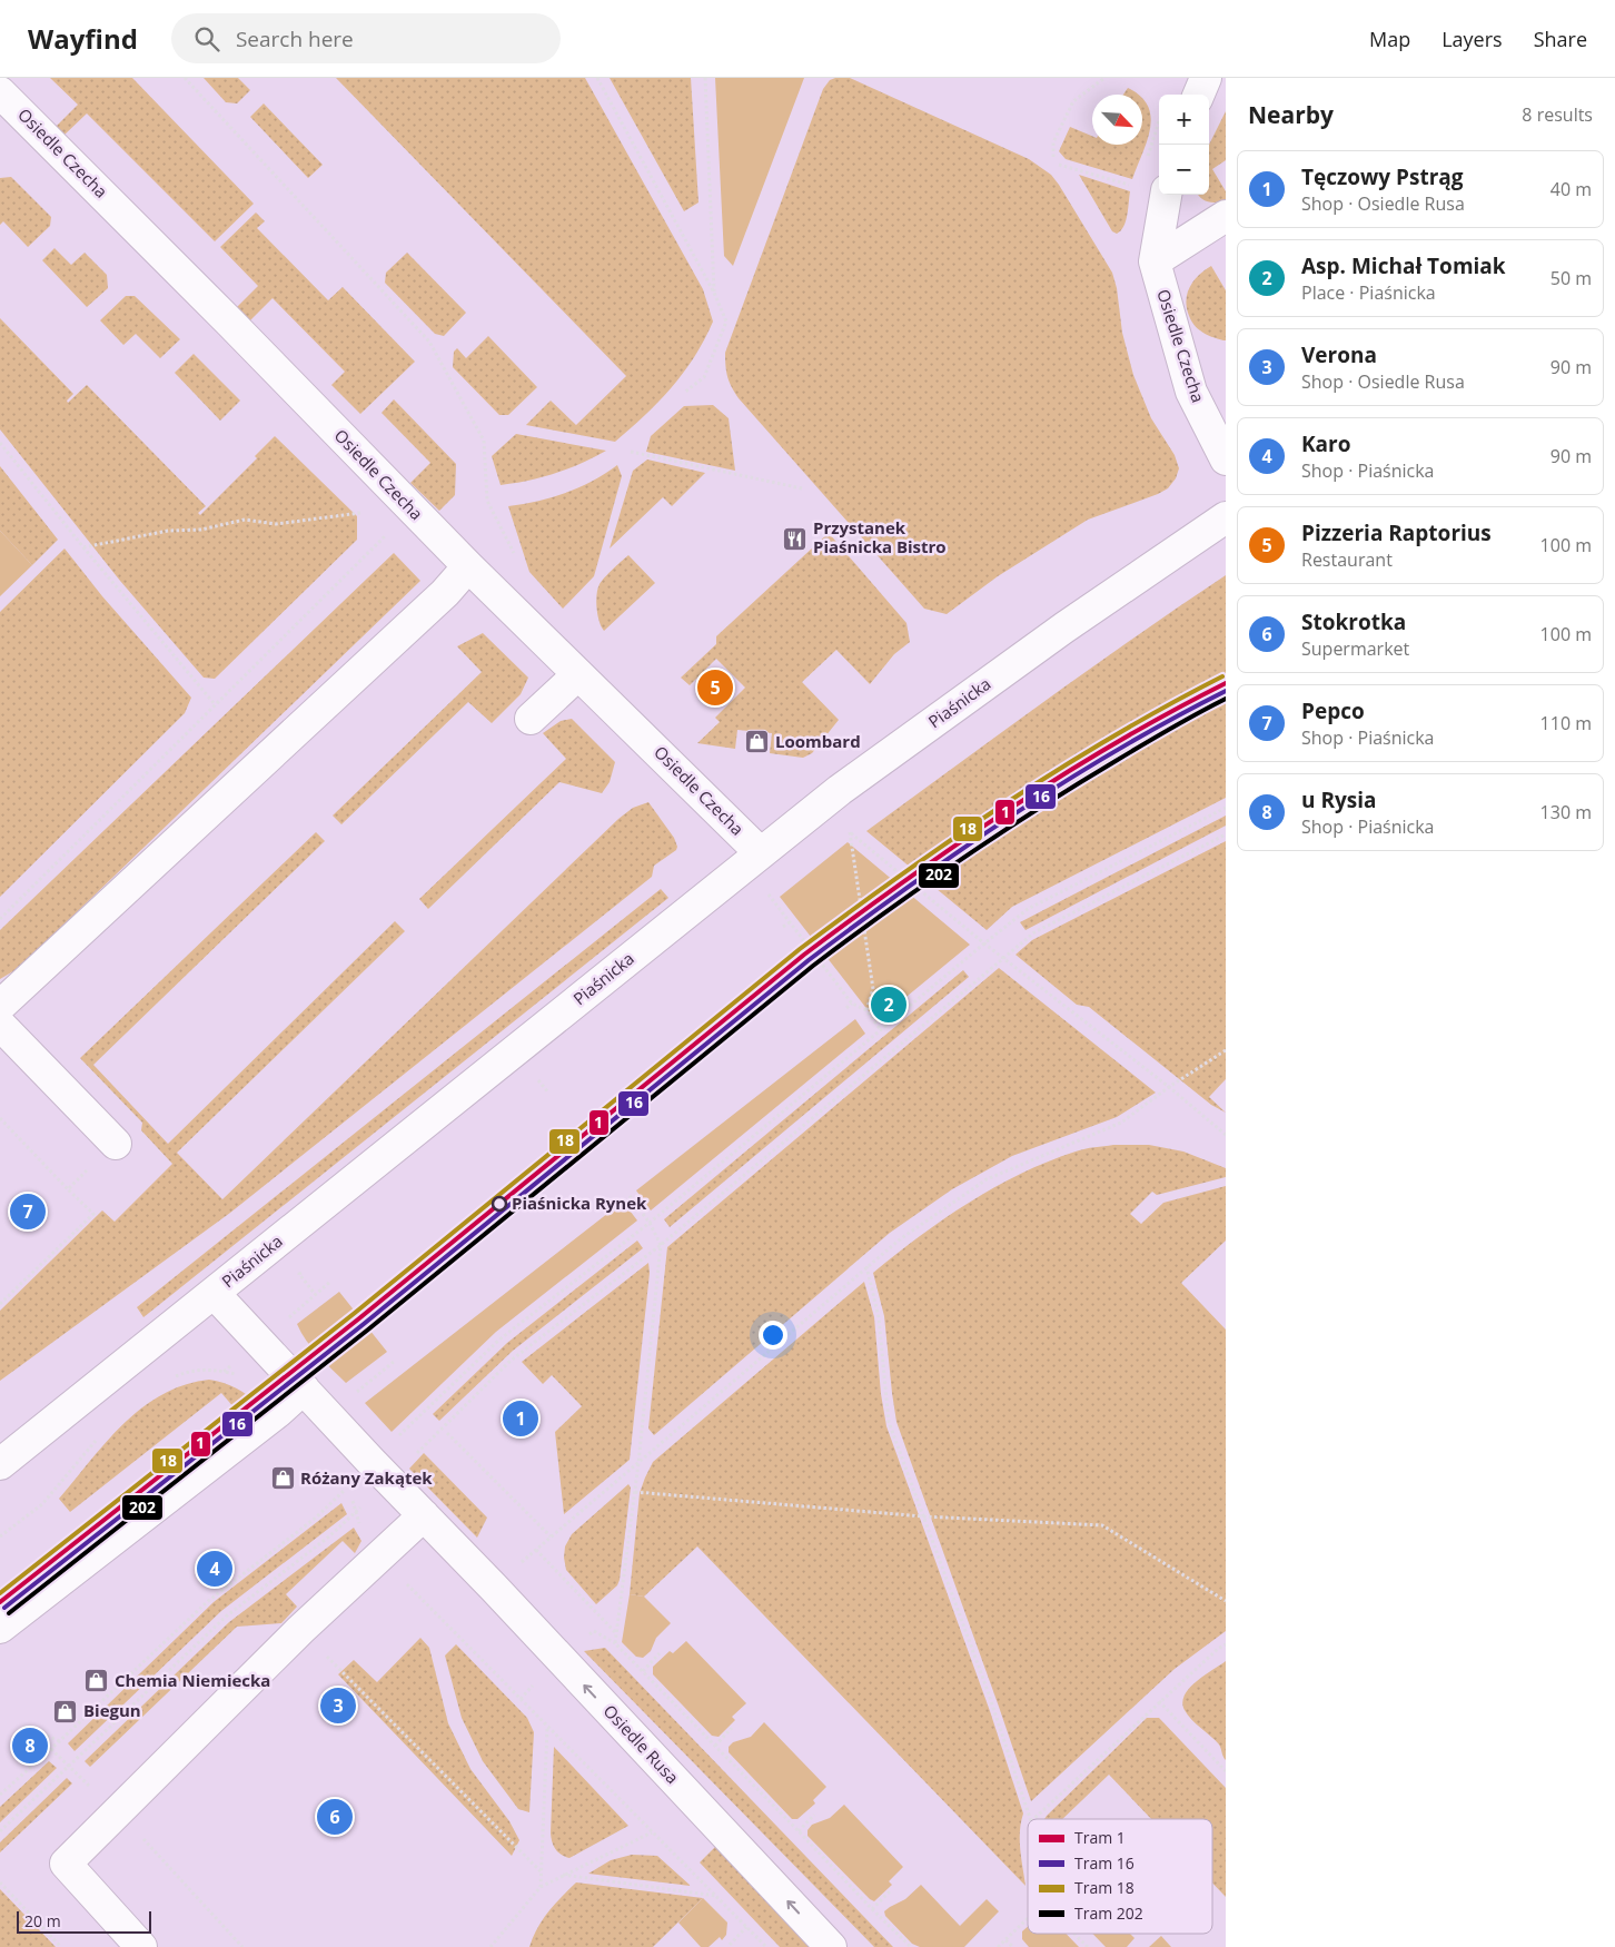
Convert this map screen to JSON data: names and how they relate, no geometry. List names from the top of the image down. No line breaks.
{"streets":{"street":["Osiedle Czecha","Piaśnicka","Osiedle Rusa"]},"crossings":[["Osiedle Czecha","Piaśnicka"],["Piaśnicka","Osiedle Rusa"]],"one_way":["Osiedle Rusa"],"places":{"restaurant":["Przystanek Piaśnicka Bistro"],"shop":["Loombard","Różany Zakątek","Chemia Niemiecka","Biegun"],"other":["Piaśnicka Rynek"]},"lines":["tram line 18","tram line 1","tram line 16","tram line 202"],"legend":["Tram 1","Tram 16","Tram 18","Tram 202"],"scale_bar":"20 m","north":"bottom right","page":{"header":"Wayfind","search":"Search here","nav":["Map","Layers","Share"],"heading":["Nearby","8 results"],"map_buttons":["+","−"],"list":[{"mark":"1","name":"Tęczowy Pstrąg","note":"Shop · Osiedle Rusa","value":"40 m"},{"mark":"2","name":"Asp. Michał Tomiak","note":"Place · Piaśnicka","value":"50 m"},{"mark":"3","name":"Verona","note":"Shop · Osiedle Rusa","value":"90 m"},{"mark":"4","name":"Karo","note":"Shop · Piaśnicka","value":"90 m"},{"mark":"5","name":"Pizzeria Raptorius","note":"Restaurant","value":"100 m"},{"mark":"6","name":"Stokrotka","note":"Supermarket","value":"100 m"},{"mark":"7","name":"Pepco","note":"Shop · Piaśnicka","value":"110 m"},{"mark":"8","name":"u Rysia","note":"Shop · Piaśnicka","value":"130 m"}],"pins":["5","2","7","1","4","3","8","6"],"scale":"20 m"}}
